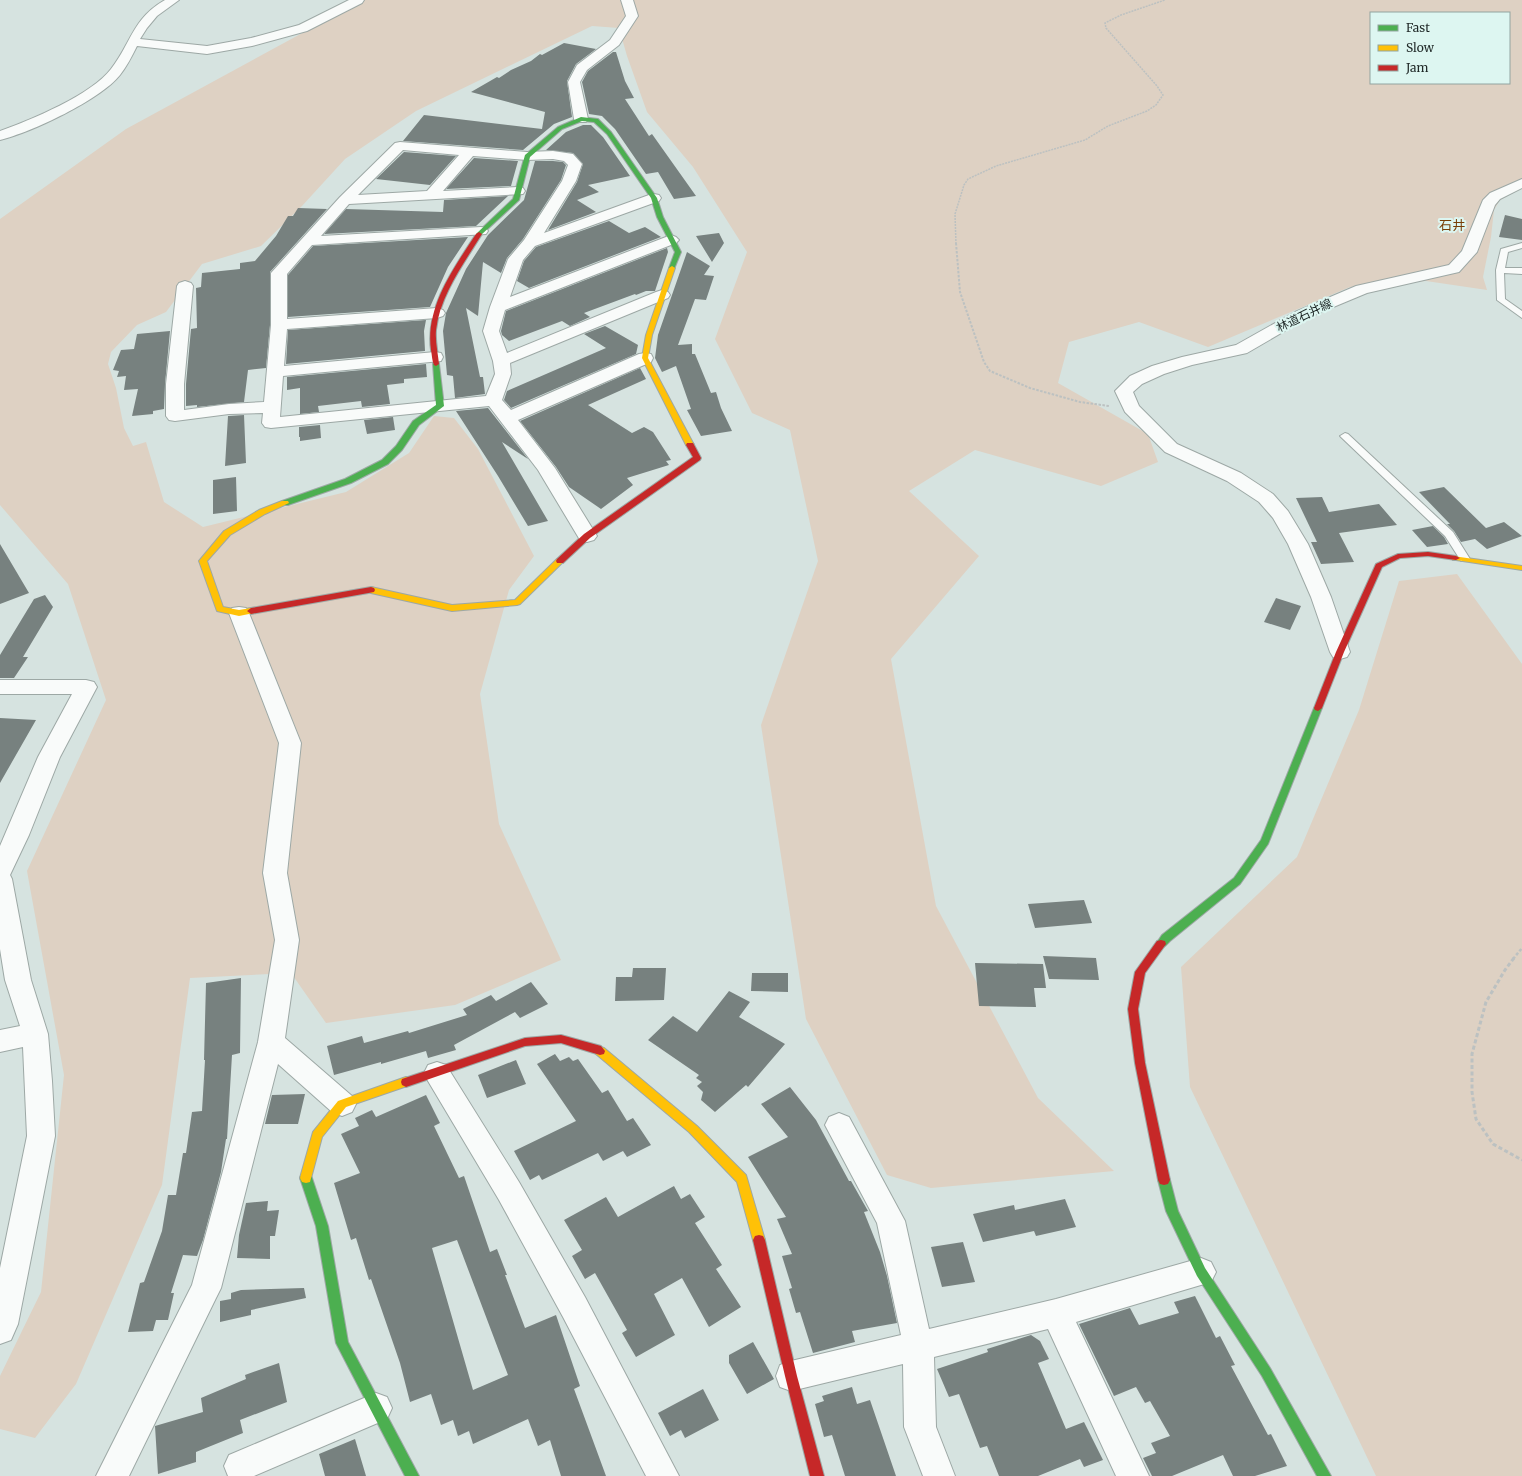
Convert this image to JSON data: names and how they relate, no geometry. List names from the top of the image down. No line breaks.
{"streets":{"street":["林道石井線"]},"districts":["石井"],"legend":["Fast","Slow","Jam"]}
